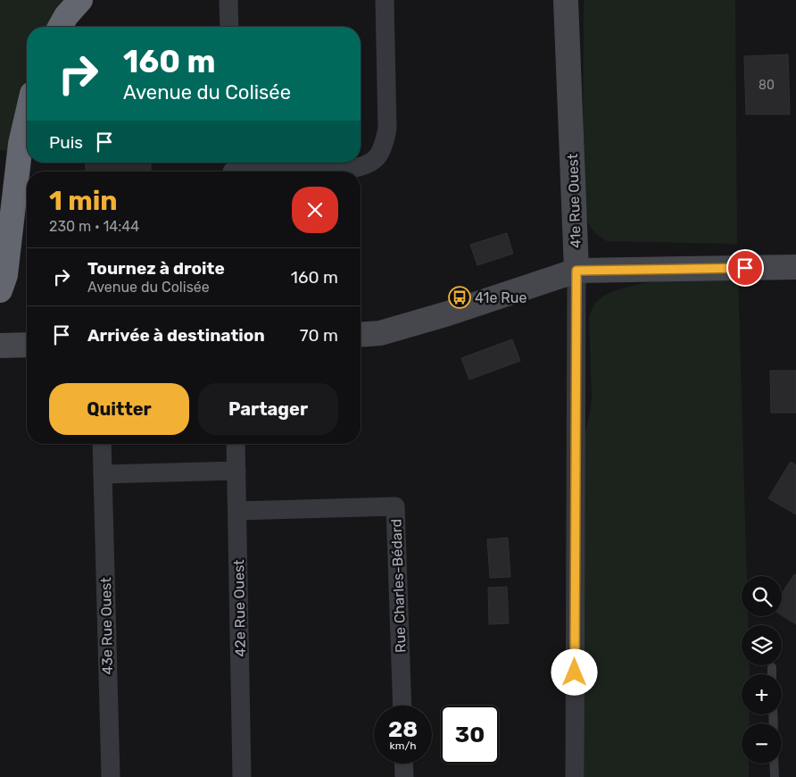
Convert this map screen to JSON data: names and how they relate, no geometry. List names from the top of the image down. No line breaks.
{"streets":{"street":["41e Rue Ouest","Rue Charles-Bédard","42e Rue Ouest","43e Rue Ouest"]},"crossings":[["Rue Charles-Bédard","42e Rue Ouest"]],"places":{"bus stop":["41e Rue"]},"house_numbers":["80"],"page":{"turn":["160 m","Avenue du Colisée"],"then":"Puis","heading":["1 min","230 m · 14:44"],"list":[{"name":"Tournez à droite","note":"Avenue du Colisée","value":"160 m"},{"name":"Arrivée à destination","value":"70 m"}],"buttons":["Quitter","Partager"],"map_buttons":["+","−"],"speed":"28 km/h","limit":"30"}}
